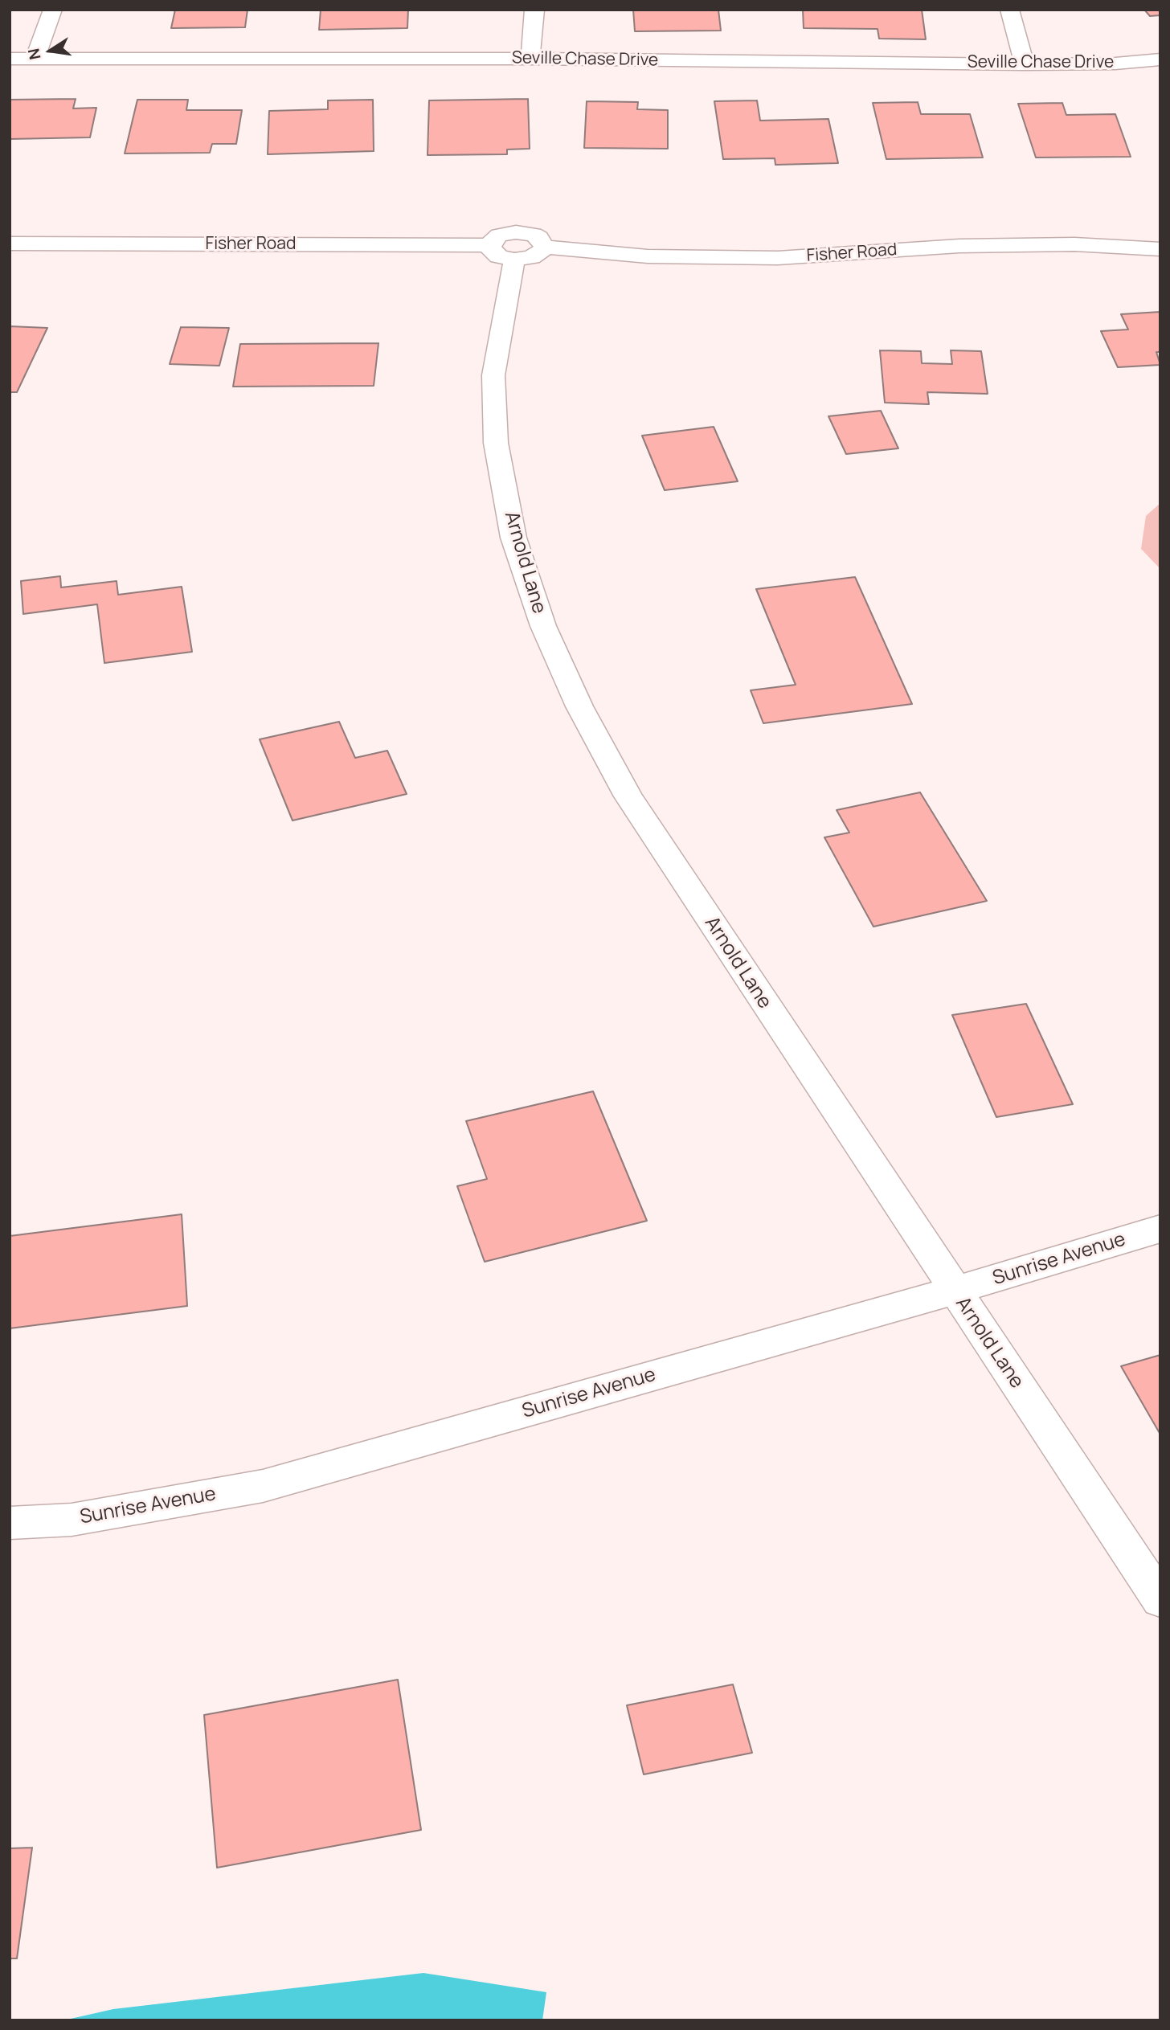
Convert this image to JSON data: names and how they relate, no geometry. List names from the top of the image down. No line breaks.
{"streets":{"street":["Seville Chase Drive","Fisher Road","Arnold Lane","Sunrise Avenue"]},"crossings":[["Fisher Road","Arnold Lane"],["Arnold Lane","Sunrise Avenue"]],"north":"left"}
